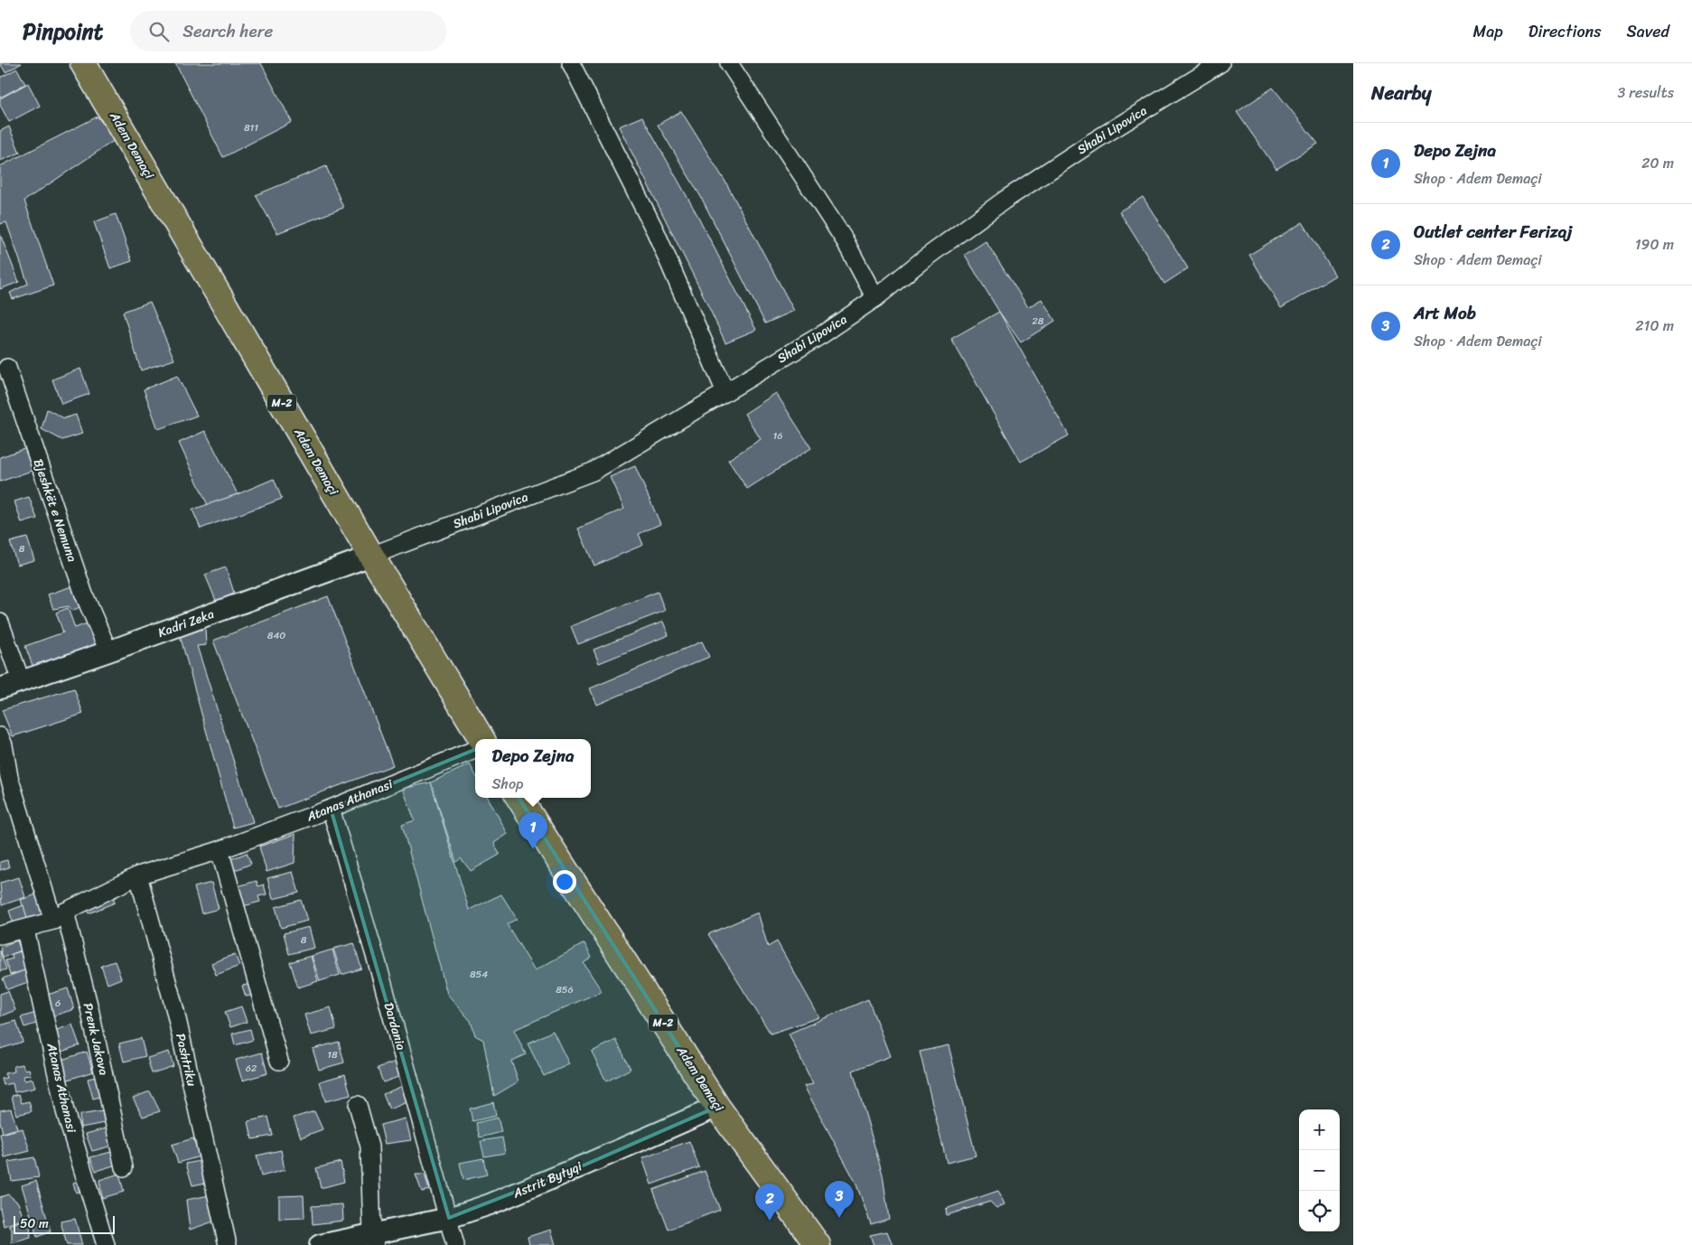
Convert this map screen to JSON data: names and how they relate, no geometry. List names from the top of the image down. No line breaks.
{"streets":{"main road":["Adem Demaçi","M-2"],"street":["Shabi Lipovica","Bjeshkët e Nemuna","Kadri Zeka","Atanas Athanasi","Dardania","Prenk Jakova","Pashtriku","Astrit Bytyqi"]},"crossings":[["Shabi Lipovica","Adem Demaçi"],["Shabi Lipovica","Kadri Zeka"],["Adem Demaçi","Kadri Zeka"],["Adem Demaçi","Astrit Bytyqi"],["Bjeshkët e Nemuna","Kadri Zeka"],["Atanas Athanasi","Dardania"],["Atanas Athanasi","Prenk Jakova"],["Atanas Athanasi","Pashtriku"],["Dardania","Astrit Bytyqi"]],"house_numbers":["811","28","16","8","840","8","854","856","6","18","62"],"scale_bar":"50 m","page":{"header":"Pinpoint","search":"Search here","nav":["Map","Directions","Saved"],"heading":["Nearby","3 results"],"list":[{"mark":"1","name":"Depo Zejna","note":"Shop · Adem Demaçi","value":"20 m"},{"mark":"2","name":"Outlet center Ferizaj","note":"Shop · Adem Demaçi","value":"190 m"},{"mark":"3","name":"Art Mob","note":"Shop · Adem Demaçi","value":"210 m"}],"popup":["Depo Zejna","Shop"],"pins":["1","3","2"],"map_buttons":["+","−"],"scale":"50 m"}}
